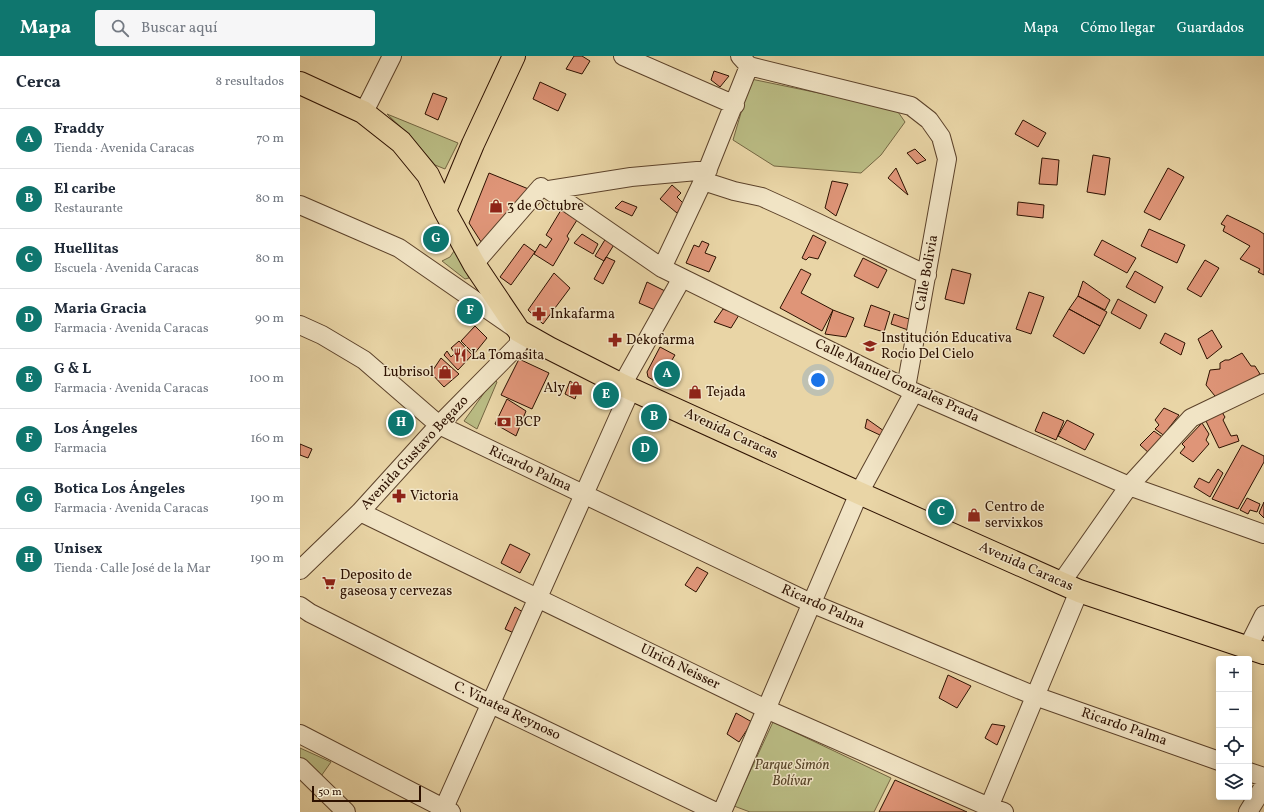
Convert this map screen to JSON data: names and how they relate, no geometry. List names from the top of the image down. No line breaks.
{"streets":{"main road":["Avenida Caracas"],"street":["Calle Bolivia","Calle Manuel Gonzales Prada","Avenida Gustavo Begazo","Ricardo Palma","Ulrich Neisser","C. Vinatea Reynoso"]},"crossings":[["Calle Bolivia","Calle Manuel Gonzales Prada"],["Calle Bolivia","Avenida Caracas"],["Calle Bolivia","Ricardo Palma"],["Calle Bolivia","Ulrich Neisser"],["Avenida Caracas","Avenida Gustavo Begazo"],["Avenida Gustavo Begazo","Ricardo Palma"],["Avenida Gustavo Begazo","Ulrich Neisser"]],"parks":["Parque Simón Bolívar"],"places":{"shop":["3 de Octubre","Lubrisol","Aly","Tejada","Centro de servixkos"],"pharmacy":["Inkafarma","Dekofarma","Victoria"],"school or university":["Institución Educativa Rocio Del Cielo"],"restaurant":["La Tomasita"],"bank":["BCP"],"supermarket":["Deposito de gaseosa y cervezas"]},"scale_bar":"50 m","page":{"header":"Mapa","search":"Buscar aquí","nav":["Mapa","Cómo llegar","Guardados"],"heading":["Cerca","8 resultados"],"list":[{"mark":"A","name":"Fraddy","note":"Tienda · Avenida Caracas","value":"70 m"},{"mark":"B","name":"El caribe","note":"Restaurante","value":"80 m"},{"mark":"C","name":"Huellitas","note":"Escuela · Avenida Caracas","value":"80 m"},{"mark":"D","name":"Maria Gracia","note":"Farmacia · Avenida Caracas","value":"90 m"},{"mark":"E","name":"G & L","note":"Farmacia · Avenida Caracas","value":"100 m"},{"mark":"F","name":"Los Ángeles","note":"Farmacia","value":"160 m"},{"mark":"G","name":"Botica Los Ángeles","note":"Farmacia · Avenida Caracas","value":"190 m"},{"mark":"H","name":"Unisex","note":"Tienda · Calle José de la Mar","value":"190 m"}],"pins":["G","F","A","E","B","H","D","C"],"map_buttons":["+","−"],"scale":"50 m"}}
